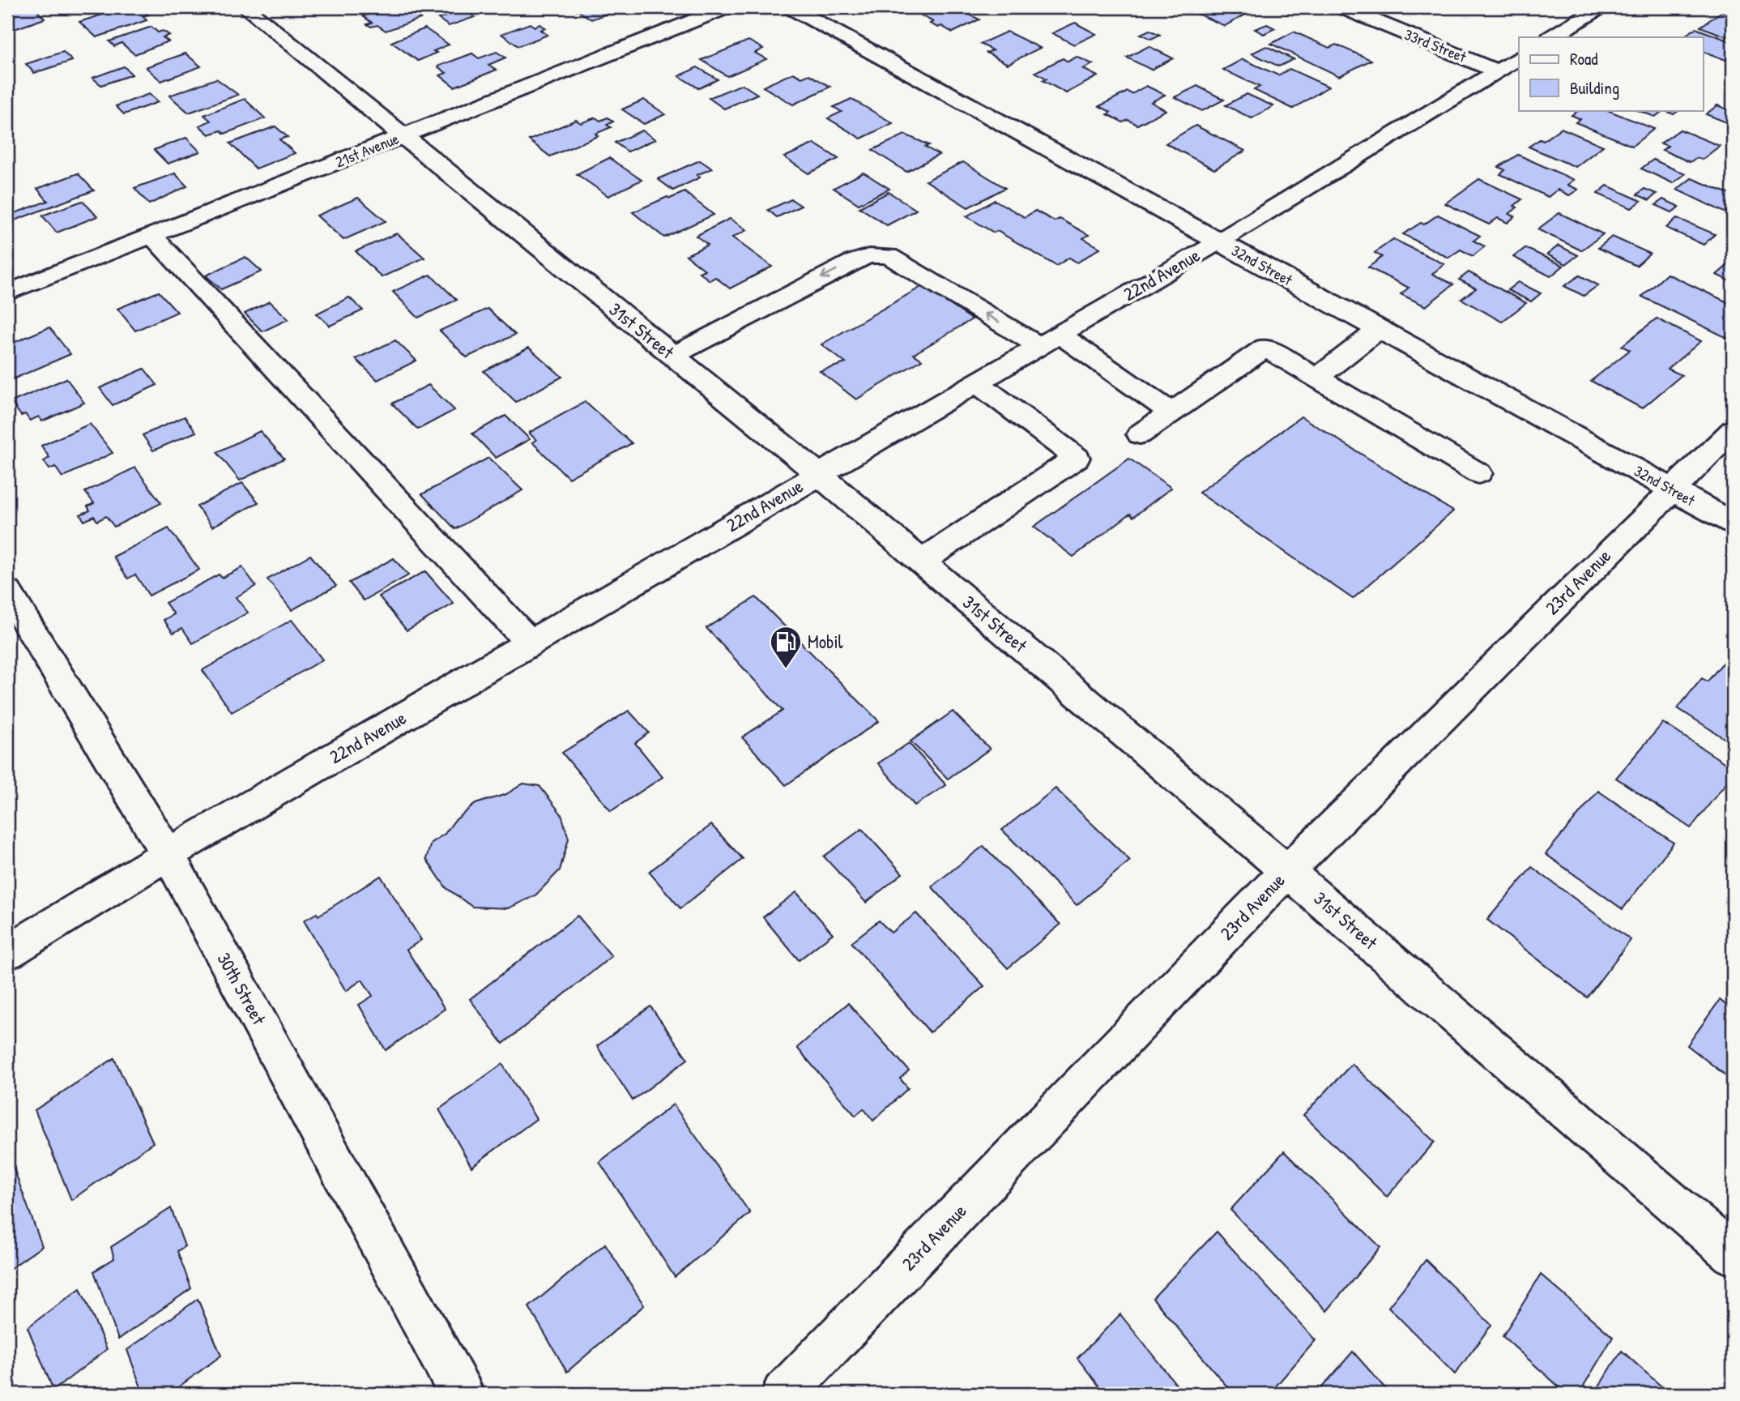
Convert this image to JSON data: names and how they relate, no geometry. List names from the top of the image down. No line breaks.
{"streets":{"street":["33rd Street","21st Avenue","32nd Street","22nd Avenue","31st Street","23rd Avenue","30th Street"]},"crossings":[["33rd Street","22nd Avenue"],["21st Avenue","31st Street"],["32nd Street","22nd Avenue"],["32nd Street","23rd Avenue"],["22nd Avenue","31st Street"],["22nd Avenue","30th Street"],["31st Street","23rd Avenue"]],"places":{"fuel station":["Mobil"]},"legend":["Road","Building"]}
